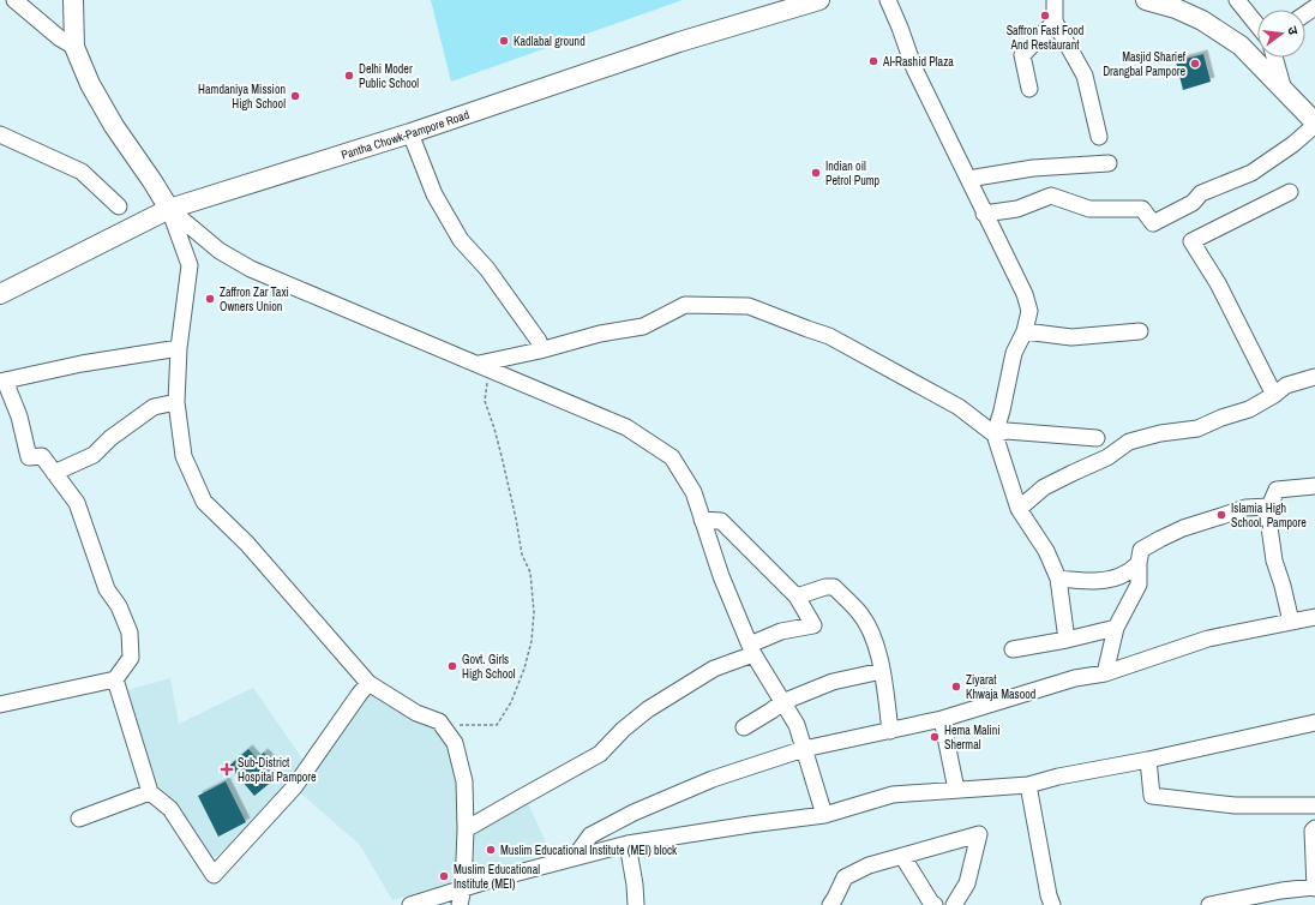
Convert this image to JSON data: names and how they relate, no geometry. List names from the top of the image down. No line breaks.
{"streets":{"main road":["Pantha Chowk-Pampore Road"]},"places":{"other":["Saffron Fast Food And Restaurant","Kadlabal ground","Al-Rashid Plaza","Masjid Sharief Drangbal Pampore","Delhi Moder Public School","Hamdaniya Mission High School","Indian oil Petrol Pump","Zaffron Zar Taxi Owners Union","Islamia High School, Pampore","Govt. Girls High School","Ziyarat Khwaja Masood","Hema Malini Shermal","Muslim Educational Institute (MEI) block","Muslim Educational Institute (MEI)"],"health":["Sub-District Hospital Pampore"]},"north":"right"}
